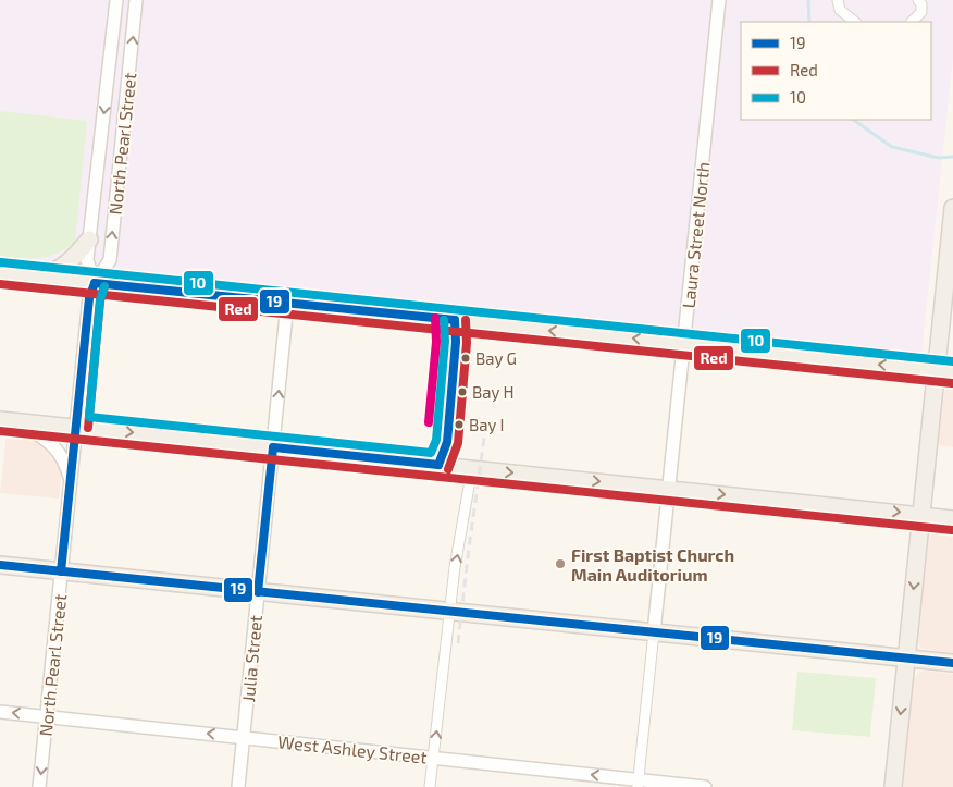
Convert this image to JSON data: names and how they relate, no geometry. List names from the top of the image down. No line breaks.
{"streets":{"street":["North Pearl Street","Laura Street North","Julia Street","West Ashley Street"]},"crossings":[["North Pearl Street","West Ashley Street"],["Julia Street","West Ashley Street"]],"one_way":["West Ashley Street"],"places":["Bay G","Bay H","Bay I","First Baptist Church Main Auditorium"],"lines":["transit line 10","transit line 19","transit line Red"],"legend":["19","Red","10"]}
